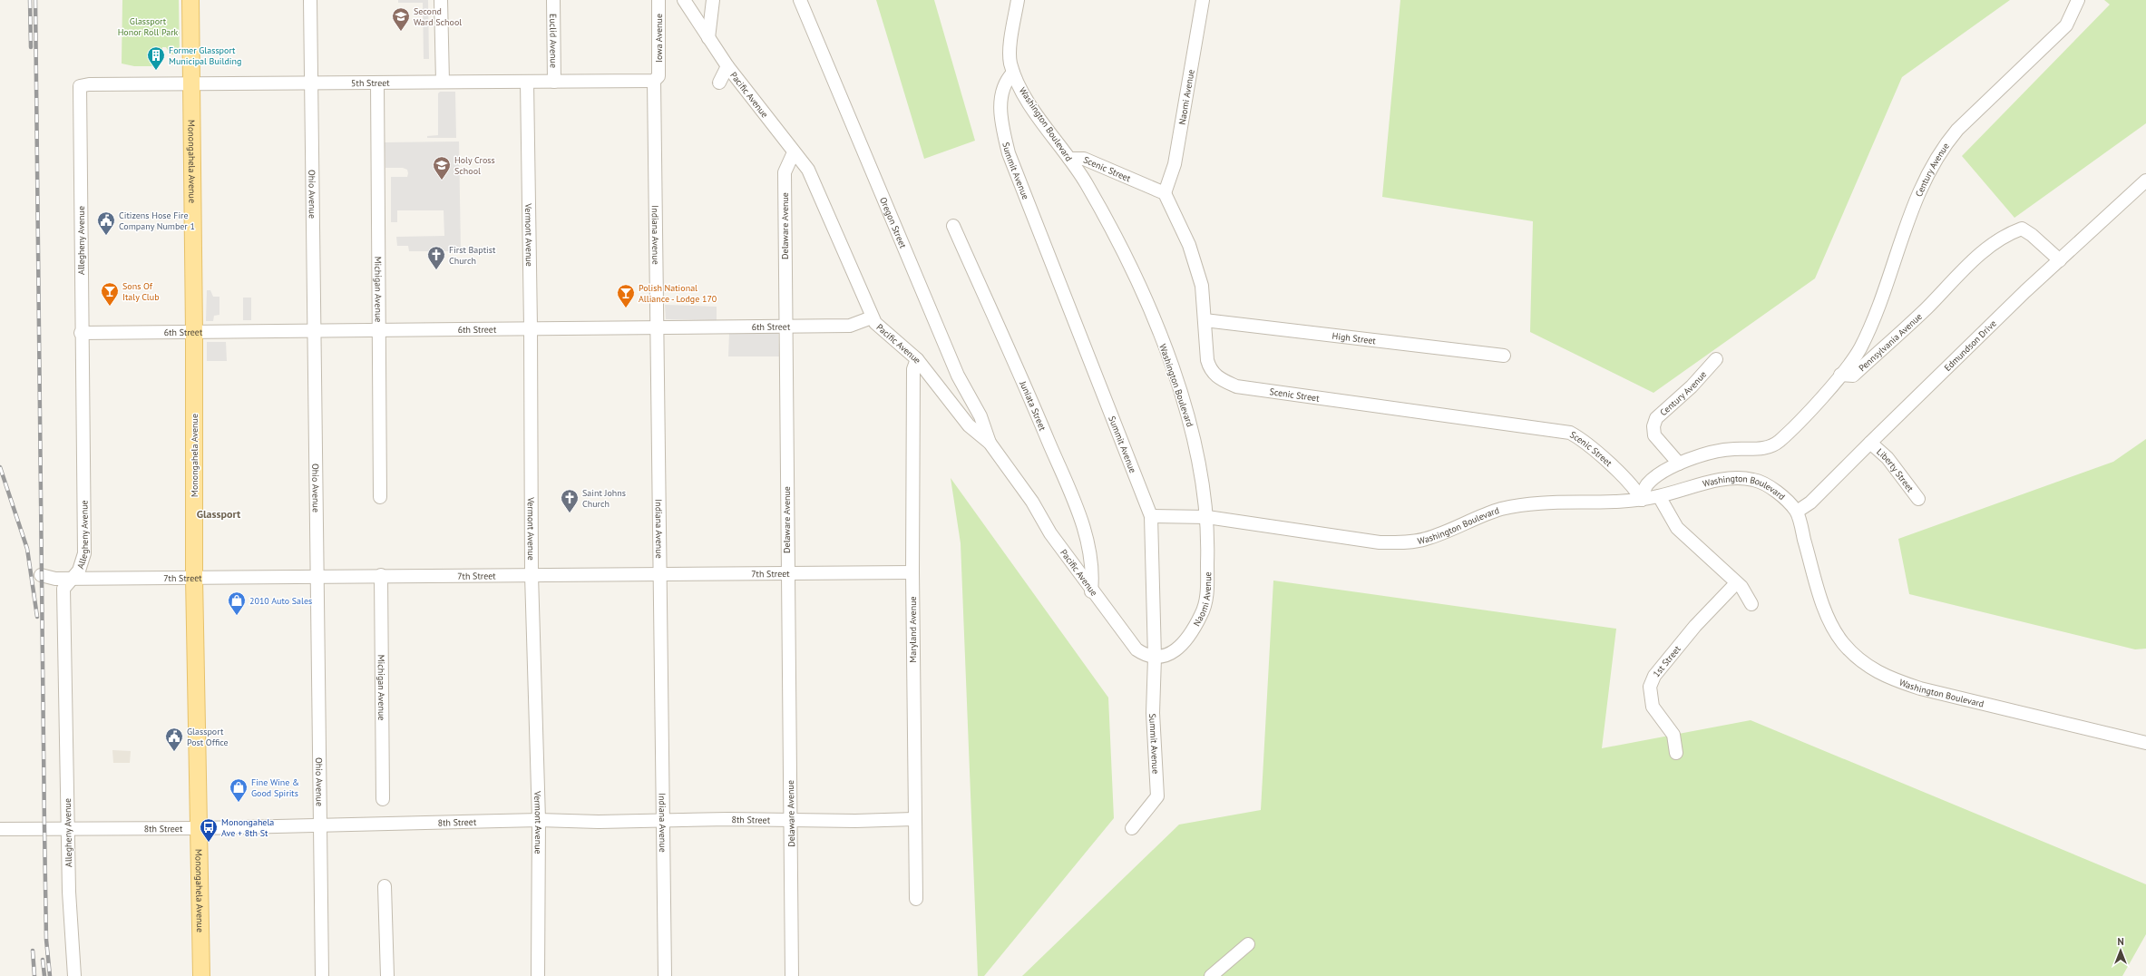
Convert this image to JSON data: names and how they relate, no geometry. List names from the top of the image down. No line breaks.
{"streets":{"main road":["Monongahela Avenue"],"street":["Iowa Avenue","Euclid Avenue","5th Street","Pacific Avenue","Naomi Avenue","Washington Boulevard","Scenic Street","Century Avenue","Summit Avenue","Ohio Avenue","Oregon Street","Delaware Avenue","Vermont Avenue","Indiana Avenue","Allegheny Avenue","Michigan Avenue","6th Street","High Street","Pennsylvania Avenue","Edmundson Drive","Juniata Street","Liberty Street","7th Street","Maryland Avenue","1st Street","8th Street"]},"crossings":[["Iowa Avenue","5th Street"],["Iowa Avenue","Indiana Avenue"],["Euclid Avenue","5th Street"],["5th Street","Monongahela Avenue"],["5th Street","Ohio Avenue"],["5th Street","Vermont Avenue"],["5th Street","Indiana Avenue"],["5th Street","Allegheny Avenue"],["5th Street","Michigan Avenue"],["Pacific Avenue","Naomi Avenue"],["Pacific Avenue","Summit Avenue"],["Pacific Avenue","Oregon Street"],["Pacific Avenue","Delaware Avenue"],["Pacific Avenue","6th Street"],["Pacific Avenue","Juniata Street"],["Pacific Avenue","Maryland Avenue"],["Naomi Avenue","Washington Boulevard"],["Naomi Avenue","Scenic Street"],["Naomi Avenue","Summit Avenue"],["Washington Boulevard","Scenic Street"],["Washington Boulevard","Summit Avenue"],["Washington Boulevard","Edmundson Drive"],["Monongahela Avenue","6th Street"],["Monongahela Avenue","7th Street"],["Monongahela Avenue","8th Street"],["Scenic Street","High Street"],["Century Avenue","Pennsylvania Avenue"],["Ohio Avenue","6th Street"],["Ohio Avenue","7th Street"],["Ohio Avenue","8th Street"],["Delaware Avenue","6th Street"],["Delaware Avenue","7th Street"],["Delaware Avenue","8th Street"],["Vermont Avenue","6th Street"],["Vermont Avenue","7th Street"],["Vermont Avenue","8th Street"],["Indiana Avenue","6th Street"],["Indiana Avenue","7th Street"],["Indiana Avenue","8th Street"],["Allegheny Avenue","6th Street"],["Allegheny Avenue","7th Street"],["Allegheny Avenue","8th Street"],["Michigan Avenue","6th Street"],["Michigan Avenue","7th Street"],["Pennsylvania Avenue","Edmundson Drive"],["Edmundson Drive","Liberty Street"],["7th Street","Maryland Avenue"],["Maryland Avenue","8th Street"]],"districts":["Glassport"],"parks":["Glassport Honor Roll Park"],"places":{"school or university":["Second Ward School","Holy Cross School"],"building":["Former Glassport Municipal Building"],"public building":["Citizens Hose Fire Company Number 1","Glassport Post Office"],"church":["First Baptist Church","Saint Johns Church"],"bar":["Sons Of Italy Club","Polish National Alliance - Lodge 170"],"shop":["2010 Auto Sales","Fine Wine & Good Spirits"],"bus stop":["Monongahela Ave + 8th St"]},"north":"top"}
